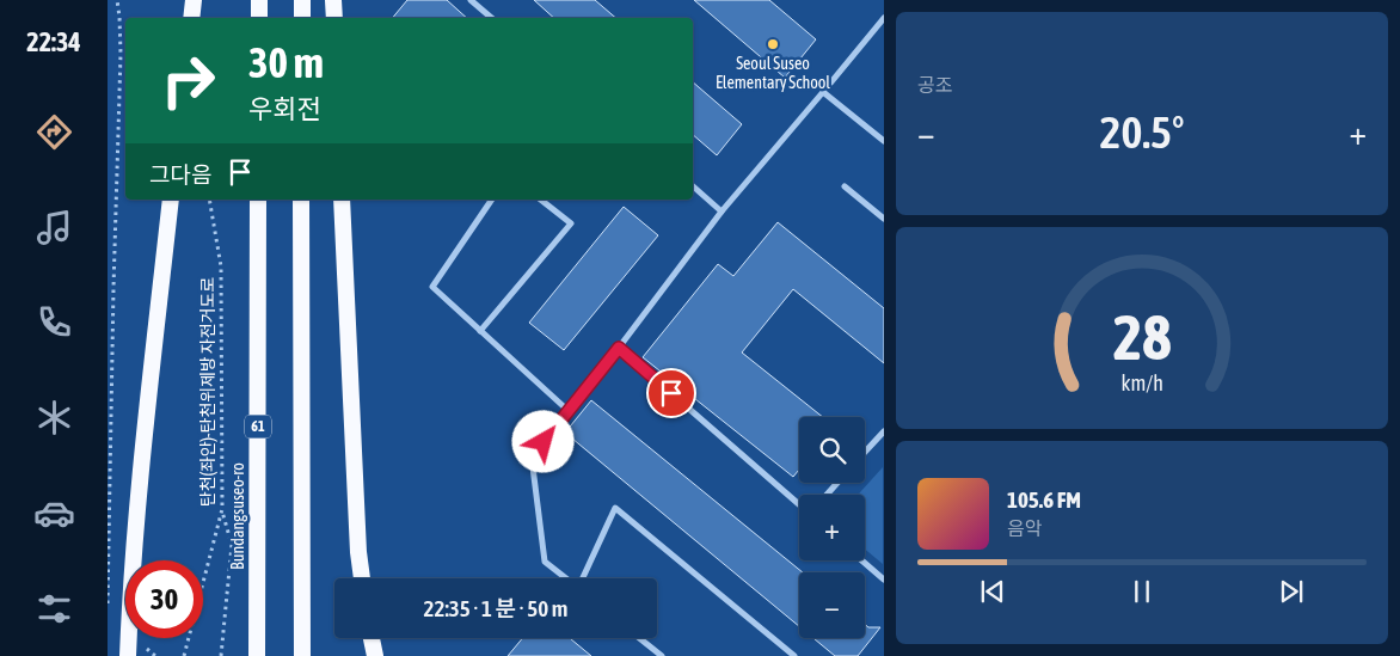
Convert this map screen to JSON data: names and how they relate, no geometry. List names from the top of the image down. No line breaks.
{"streets":{"highway":["61","Bundangsuseo-ro"],"path":["탄천(좌안)-탄천위제방 자전거도로"]},"places":["Seoul Suseo Elementary School"],"page":{"tabs":"22:34","tile":"공조","turn":["30 m","우회전"],"heat":["−","20.5°","+"],"then":"그다음","map_buttons":["+","−"],"song":["105.6 FM","음악"],"limit":"30","trip":"22:35 · 1 분 · 50 m","gauge":["28","km/h"]}}
